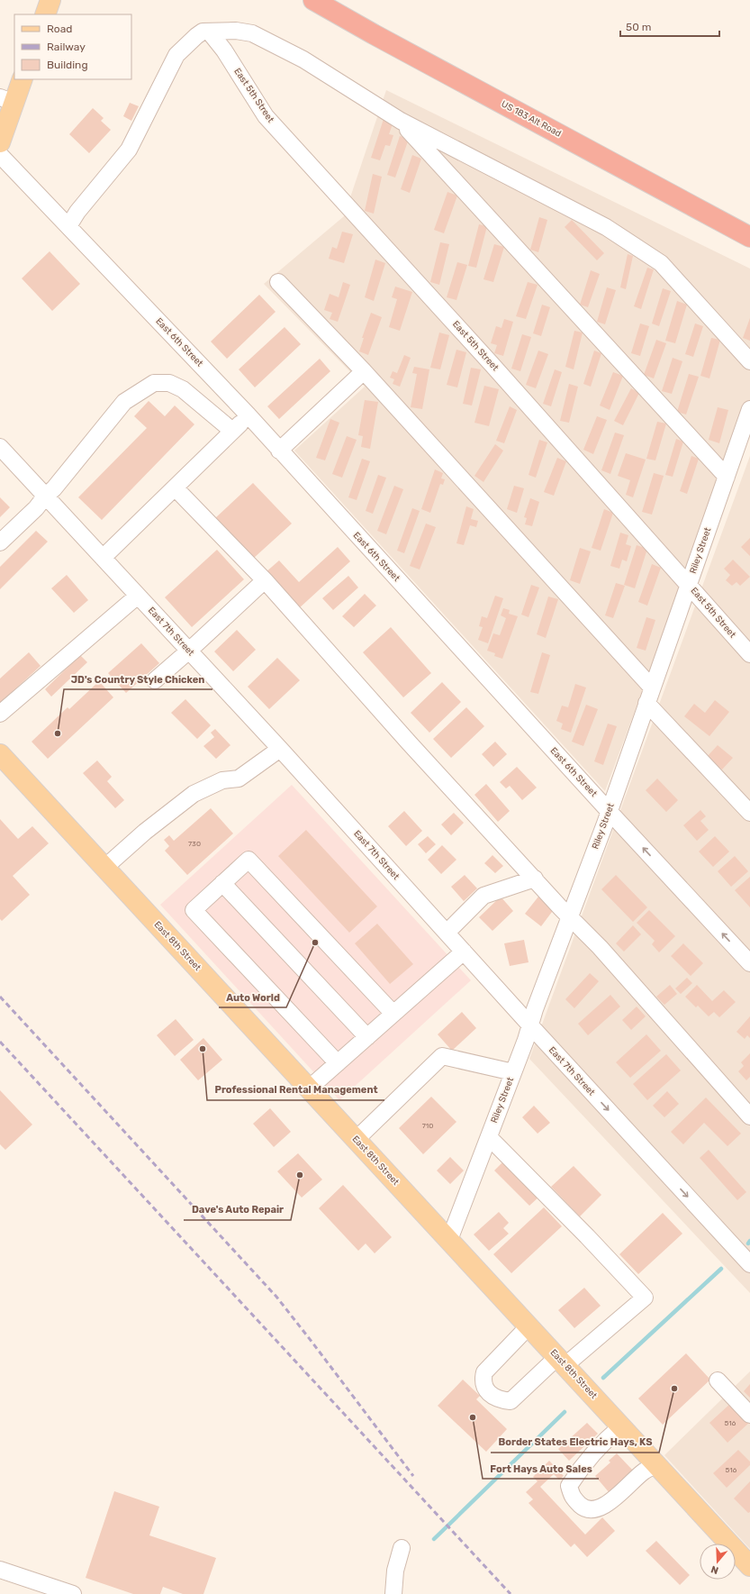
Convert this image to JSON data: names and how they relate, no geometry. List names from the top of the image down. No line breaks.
{"streets":{"highway":["US 183 Alt Road"],"main road":["East 8th Street"],"street":["East 5th Street","East 6th Street","Riley Street","East 7th Street"]},"crossings":[["East 5th Street","Riley Street"],["East 6th Street","Riley Street"],["Riley Street","East 7th Street"],["Riley Street","East 8th Street"]],"places":["JD's Country Style Chicken","Auto World","Professional Rental Management","Dave's Auto Repair","Border States Electric Hays, KS","Fort Hays Auto Sales"],"house_numbers":["730","710","516","516"],"legend":["Road","Railway","Building"],"scale_bar":"50 m","north":"bottom"}
